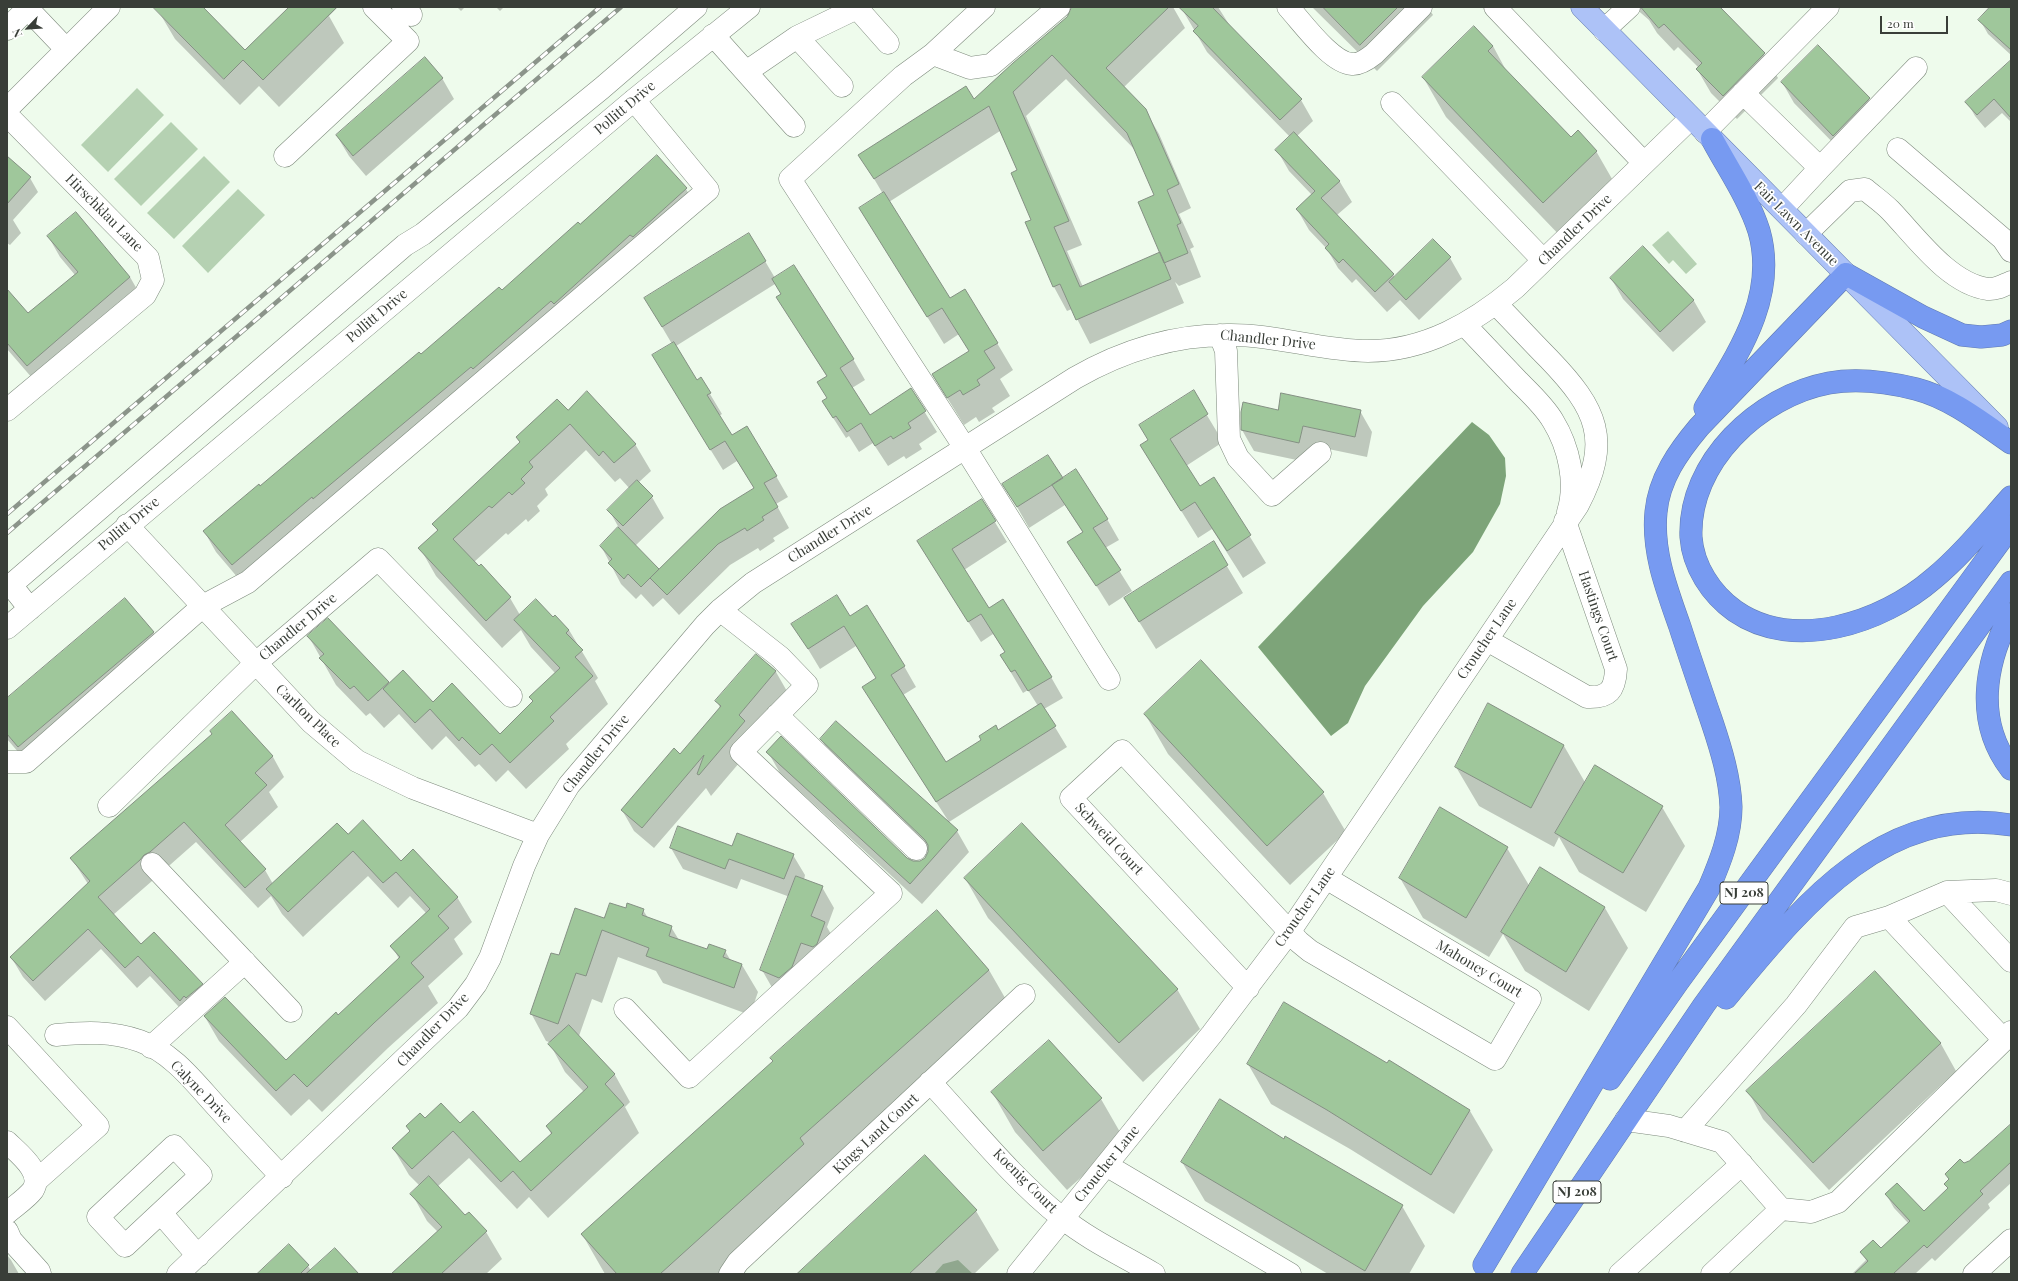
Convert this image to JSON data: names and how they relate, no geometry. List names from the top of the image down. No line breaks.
{"streets":{"highway":["NJ 208"],"main road":["Fair Lawn Avenue"],"street":["Pollitt Drive","Hirschklau Lane","Chandler Drive","Hastings Court","Croucher Lane","Carlton Place","Schweid Court","Mahoney Court","Calyne Drive","Kings Land Court","Koenig Court"]},"crossings":[["Pollitt Drive","Carlton Place"],["Fair Lawn Avenue","Chandler Drive"],["Chandler Drive","Croucher Lane"],["Chandler Drive","Carlton Place"],["Chandler Drive","Calyne Drive"],["Hastings Court","Croucher Lane"],["Croucher Lane","Schweid Court"],["Croucher Lane","Mahoney Court"],["Croucher Lane","Koenig Court"],["Schweid Court","Mahoney Court"],["Kings Land Court","Koenig Court"]],"scale_bar":"20 m","north":"bottom left"}
